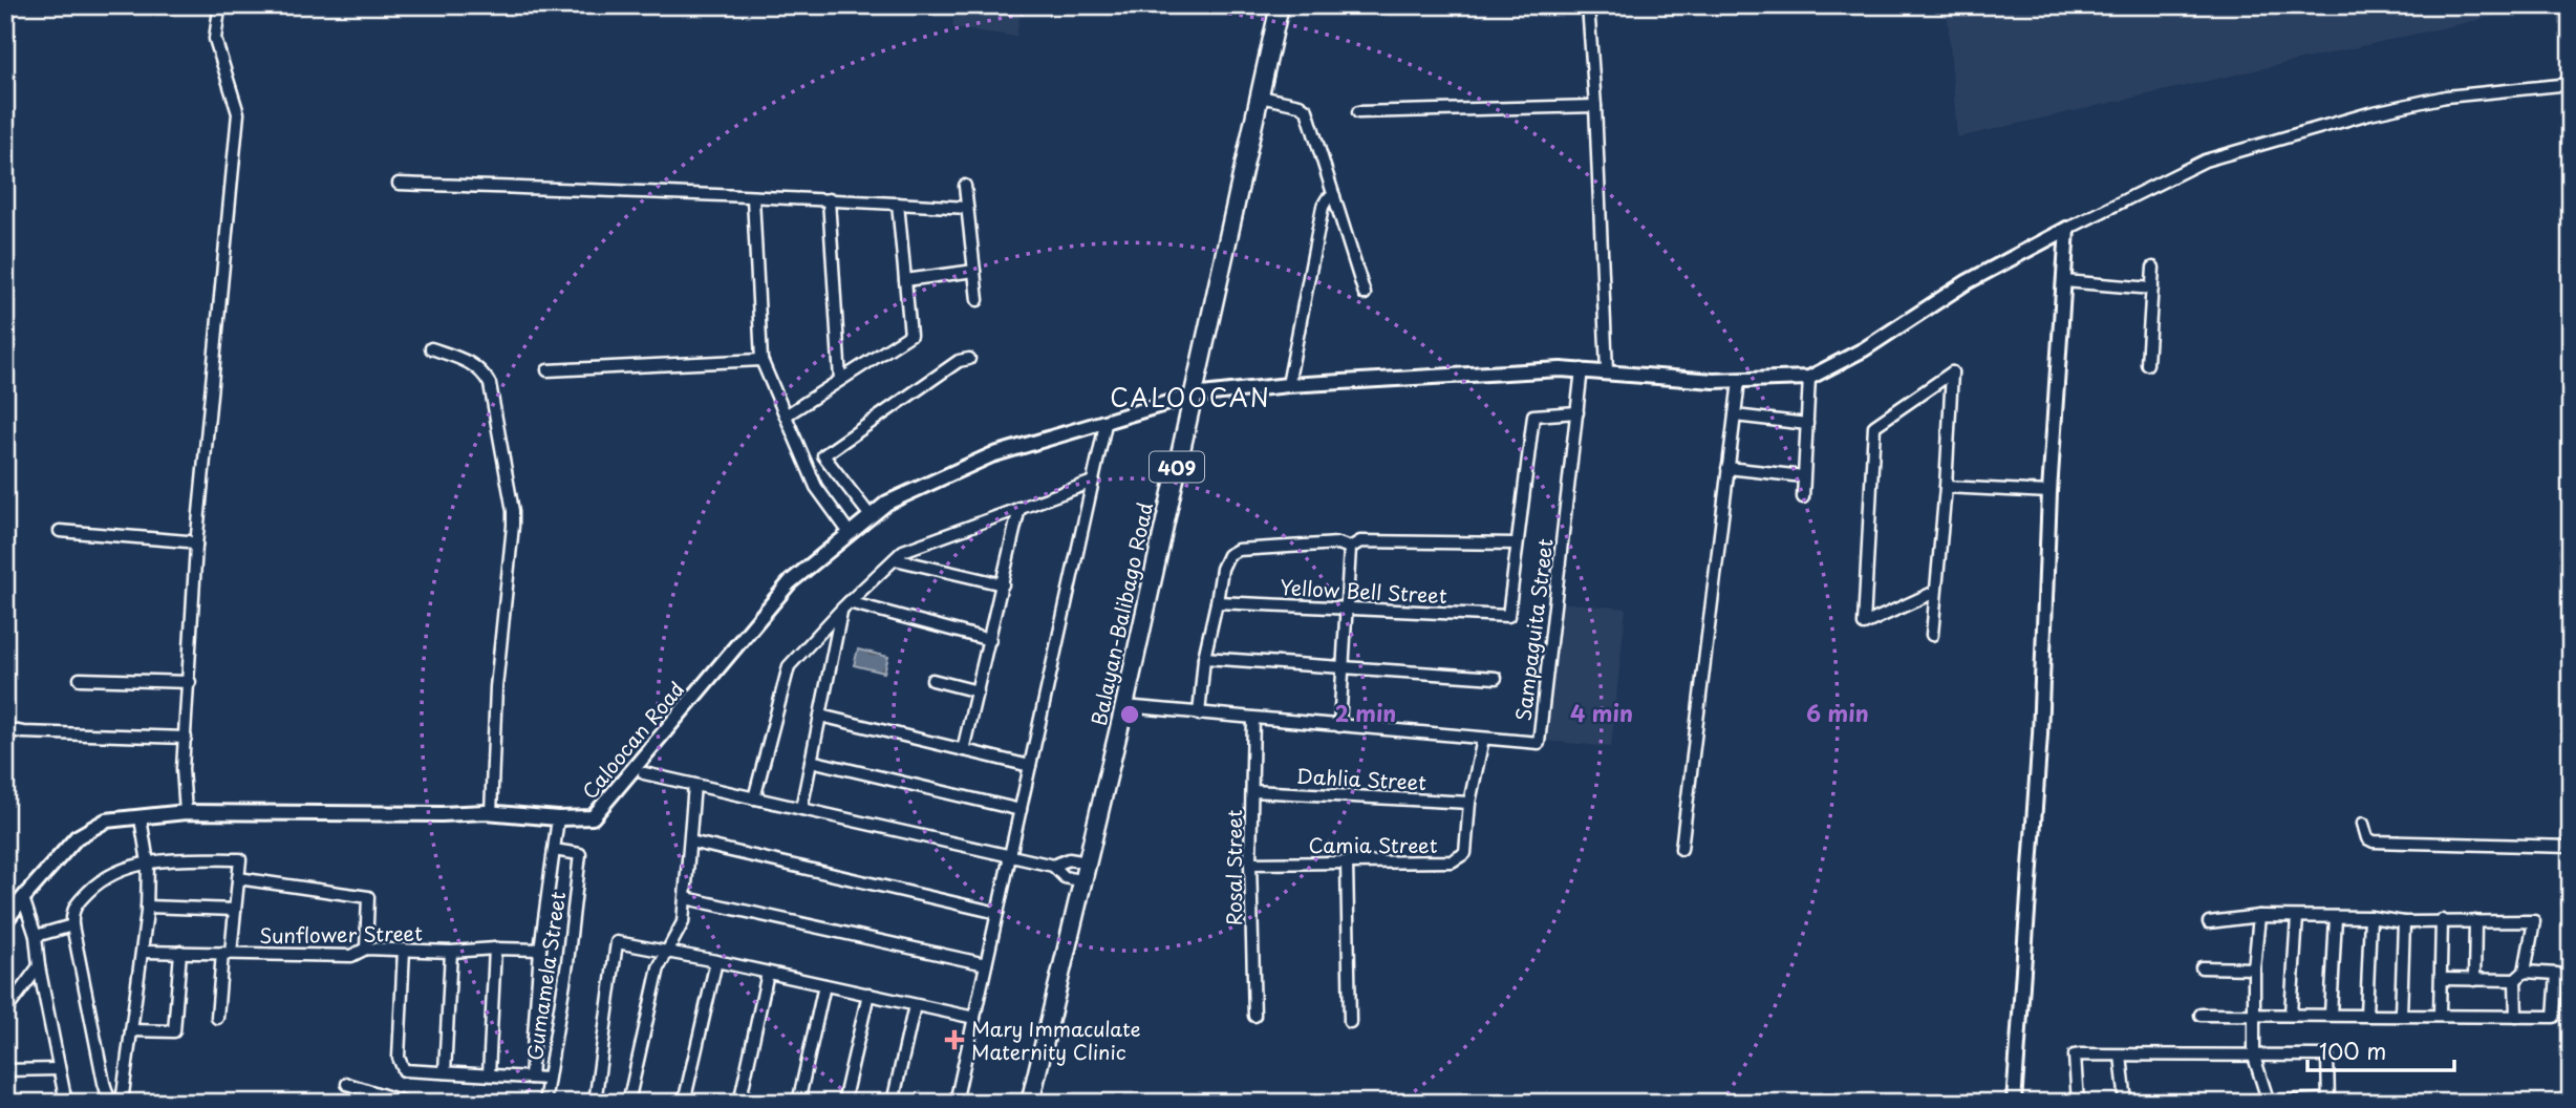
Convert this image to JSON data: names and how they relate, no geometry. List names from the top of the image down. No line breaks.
{"streets":{"main road":["409","Balayan-Balibago Road"],"street":["Yellow Bell Street","Sampaguita Street","Caloocan Road","Dahlia Street","Camia Street","Rosal Street","Sunflower Street","Gumamela Street"]},"crossings":[["Balayan-Balibago Road","Sampaguita Street"],["Balayan-Balibago Road","Caloocan Road"],["Sampaguita Street","Caloocan Road"],["Sampaguita Street","Camia Street"],["Sampaguita Street","Rosal Street"],["Dahlia Street","Camia Street"],["Dahlia Street","Rosal Street"],["Camia Street","Rosal Street"]],"districts":["CALOOCAN"],"places":{"health":["Mary Immaculate Maternity Clinic"]},"scale_bar":"100 m","rings":["2 min","4 min","6 min"]}
